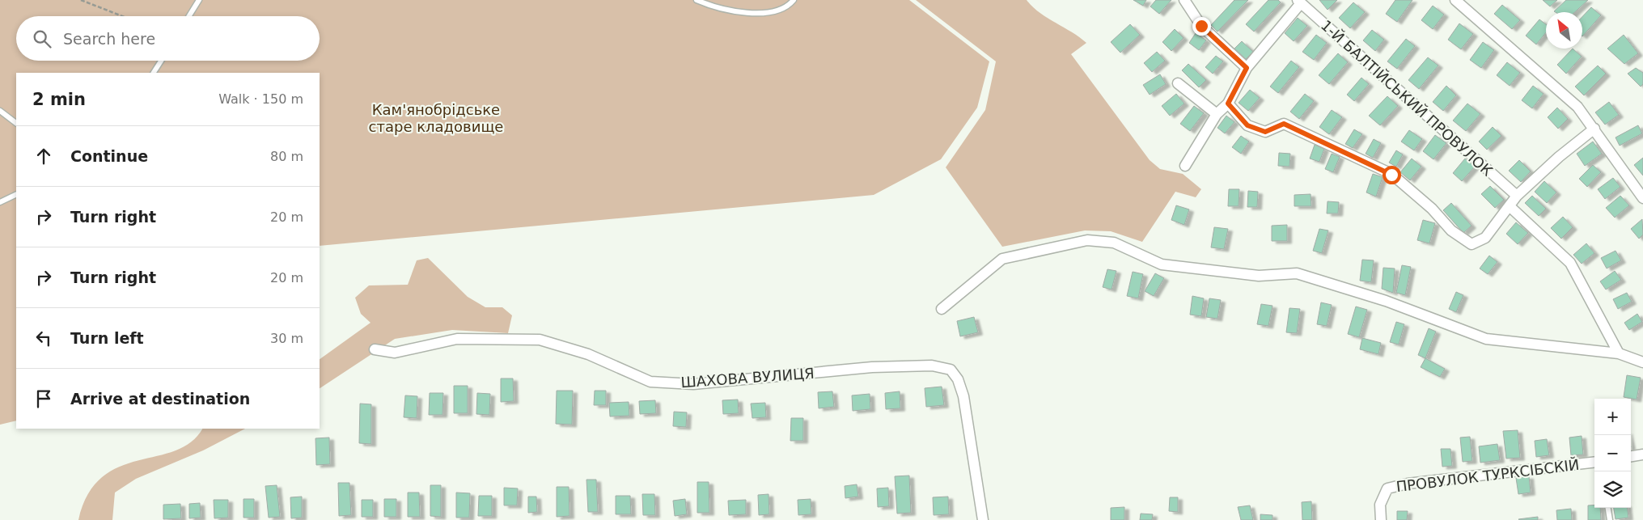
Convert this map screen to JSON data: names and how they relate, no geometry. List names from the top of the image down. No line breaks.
{"streets":{"street":["1-Й БАЛТІЙСЬКИЙ ПРОВУЛОК","ШАХОВА ВУЛИЦЯ","ПРОВУЛОК ТУРКСІБСКІЙ"]},"parks":["Кам'янобрідське старе кладовище"],"north":"top left","page":{"search":"Search here","heading":["2 min","Walk · 150 m"],"list":[["Continue","80 m"],["Turn right","20 m"],["Turn right","20 m"],["Turn left","30 m"],"Arrive at destination"],"map_buttons":["+","−"]}}
